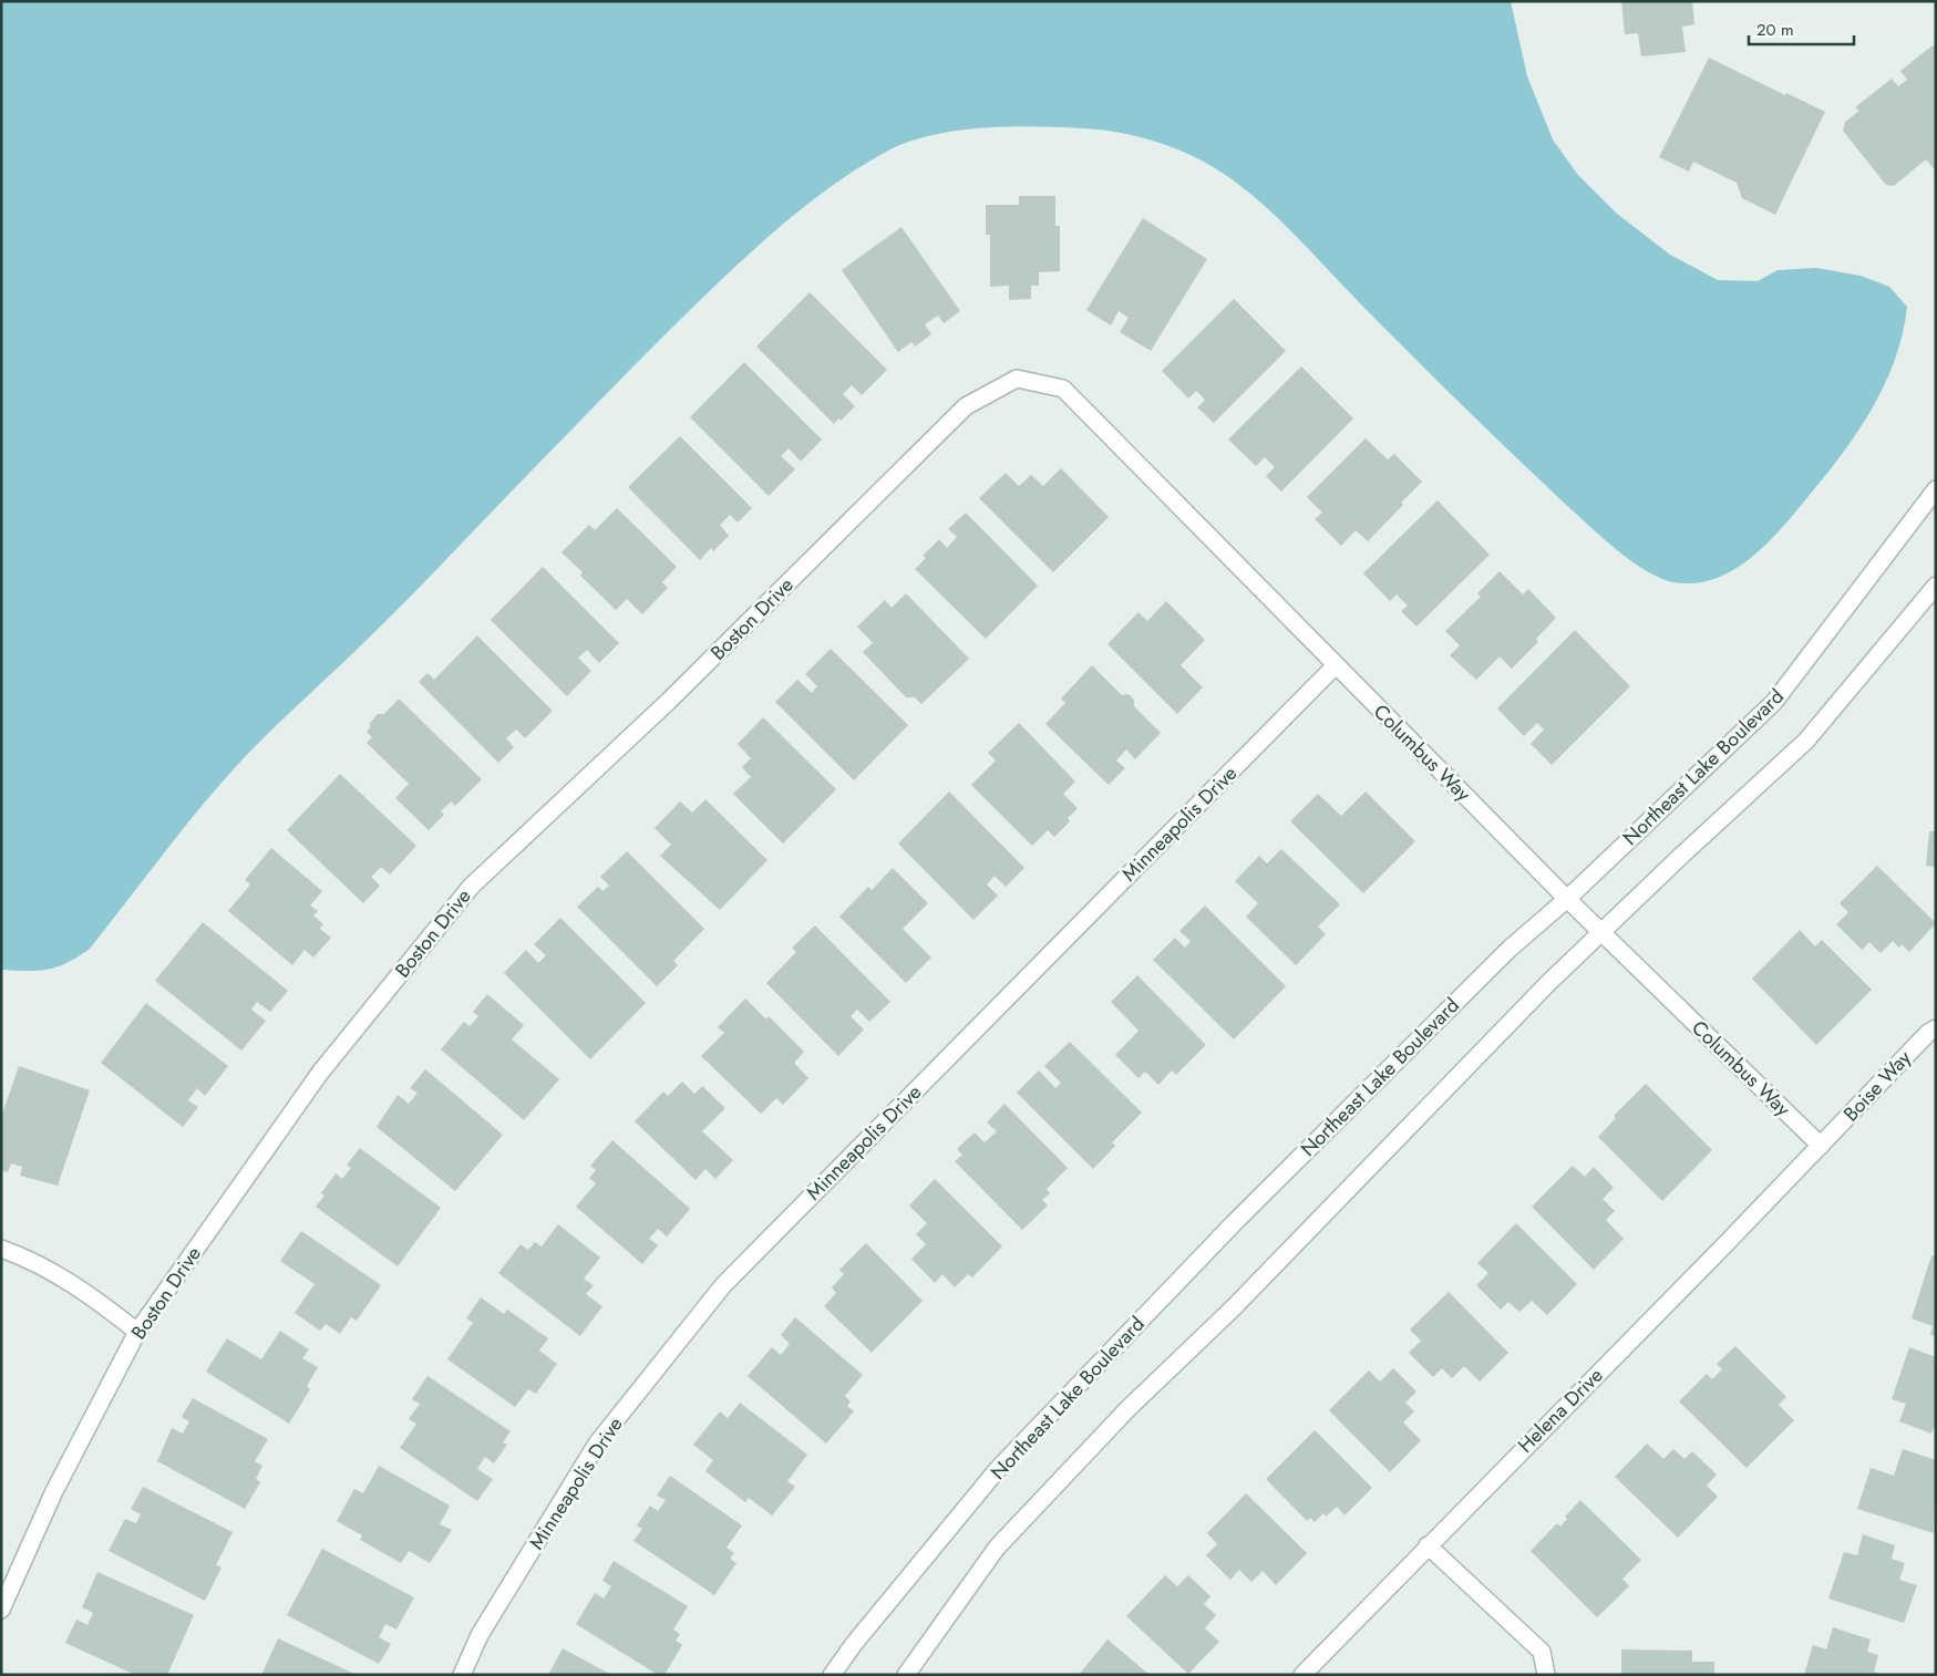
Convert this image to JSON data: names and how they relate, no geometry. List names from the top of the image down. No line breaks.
{"streets":{"street":["Boston Drive","Columbus Way","Northeast Lake Boulevard","Minneapolis Drive","Boise Way","Helena Drive"]},"crossings":[["Boston Drive","Columbus Way"],["Columbus Way","Northeast Lake Boulevard"],["Columbus Way","Minneapolis Drive"],["Columbus Way","Boise Way"],["Columbus Way","Helena Drive"],["Boise Way","Helena Drive"]],"scale_bar":"20 m"}
